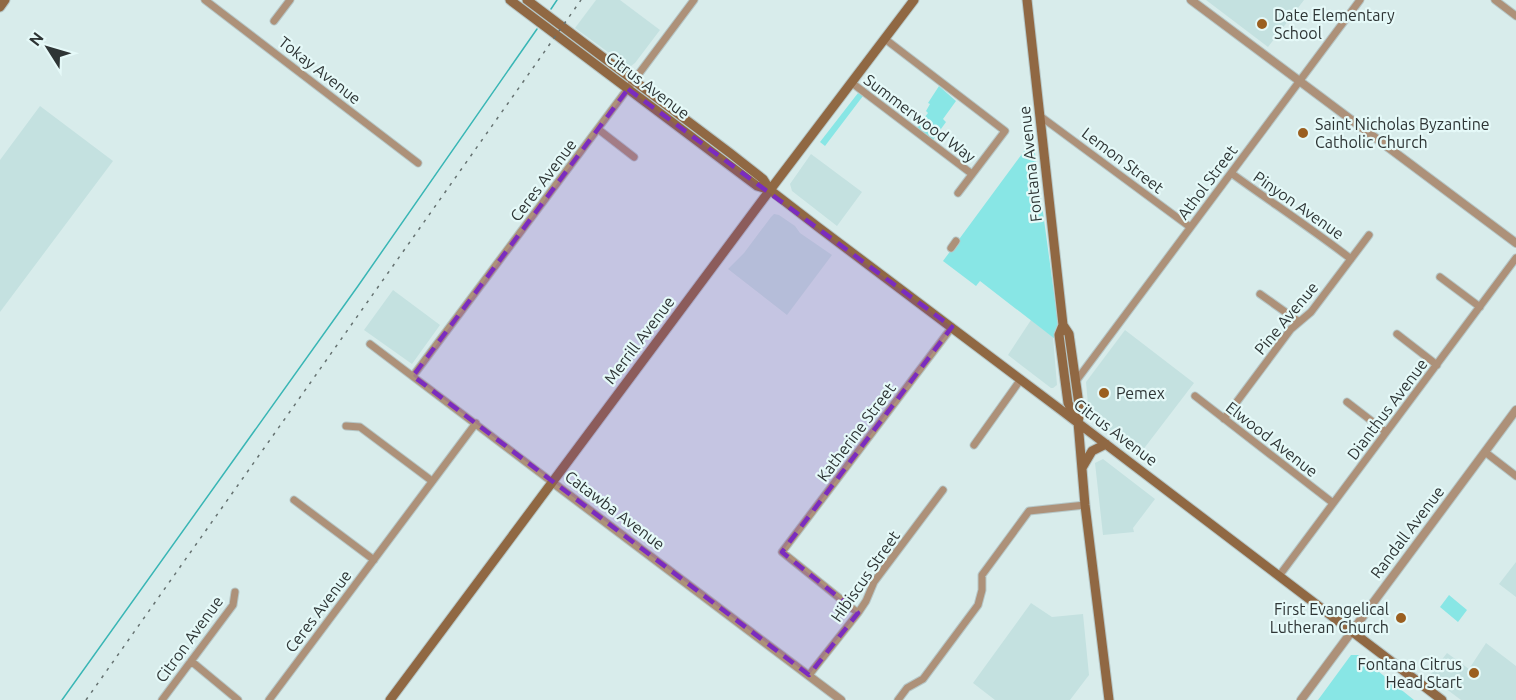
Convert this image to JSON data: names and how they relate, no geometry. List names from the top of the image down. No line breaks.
{"streets":{"main road":["Citrus Avenue","Fontana Avenue","Merrill Avenue"],"street":["Tokay Avenue","Summerwood Way","Lemon Street","Ceres Avenue","Athol Street","Pinyon Avenue","Pine Avenue","Dianthus Avenue","Katherine Street","Elwood Avenue","Catawba Avenue","Randall Avenue","Hibiscus Street","Citron Avenue"]},"crossings":[["Citrus Avenue","Fontana Avenue"],["Citrus Avenue","Ceres Avenue"],["Citrus Avenue","Merrill Avenue"],["Citrus Avenue","Dianthus Avenue"],["Citrus Avenue","Katherine Street"],["Citrus Avenue","Randall Avenue"],["Summerwood Way","Merrill Avenue"],["Lemon Street","Fontana Avenue"],["Lemon Street","Athol Street"],["Fontana Avenue","Athol Street"],["Ceres Avenue","Catawba Avenue"],["Athol Street","Pinyon Avenue"],["Pinyon Avenue","Pine Avenue"],["Pine Avenue","Elwood Avenue"],["Merrill Avenue","Catawba Avenue"],["Dianthus Avenue","Elwood Avenue"],["Katherine Street","Hibiscus Street"],["Catawba Avenue","Hibiscus Street"]],"places":["Date Elementary School","Saint Nicholas Byzantine Catholic Church","Pemex","First Evangelical Lutheran Church","Fontana Citrus Head Start"],"north":"top left"}
